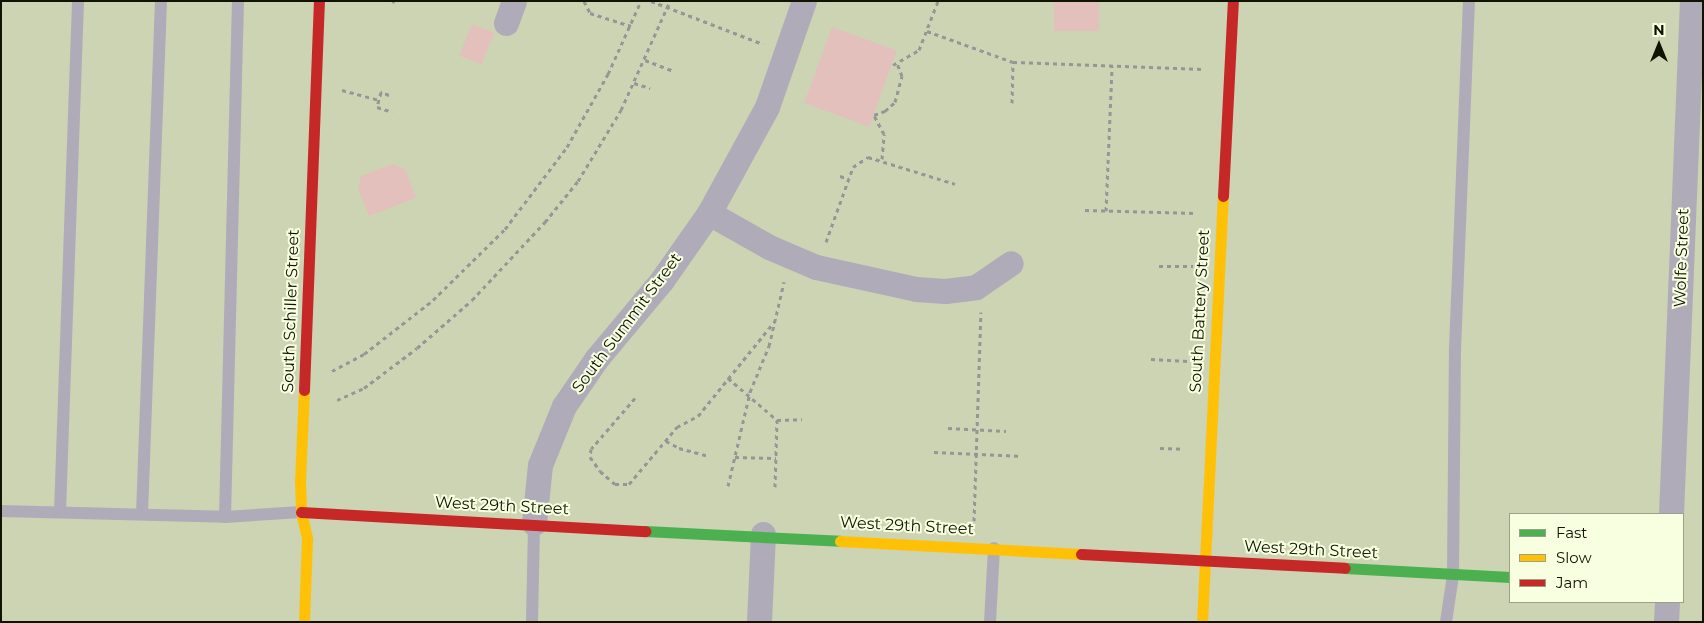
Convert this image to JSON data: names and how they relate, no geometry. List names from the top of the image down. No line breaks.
{"streets":{"street":["Wolfe Street","South Schiller Street","South Battery Street","South Summit Street","West 29th Street"]},"crossings":[["South Schiller Street","West 29th Street"],["South Battery Street","West 29th Street"],["South Summit Street","West 29th Street"]],"legend":["Fast","Slow","Jam"],"north":"top"}
